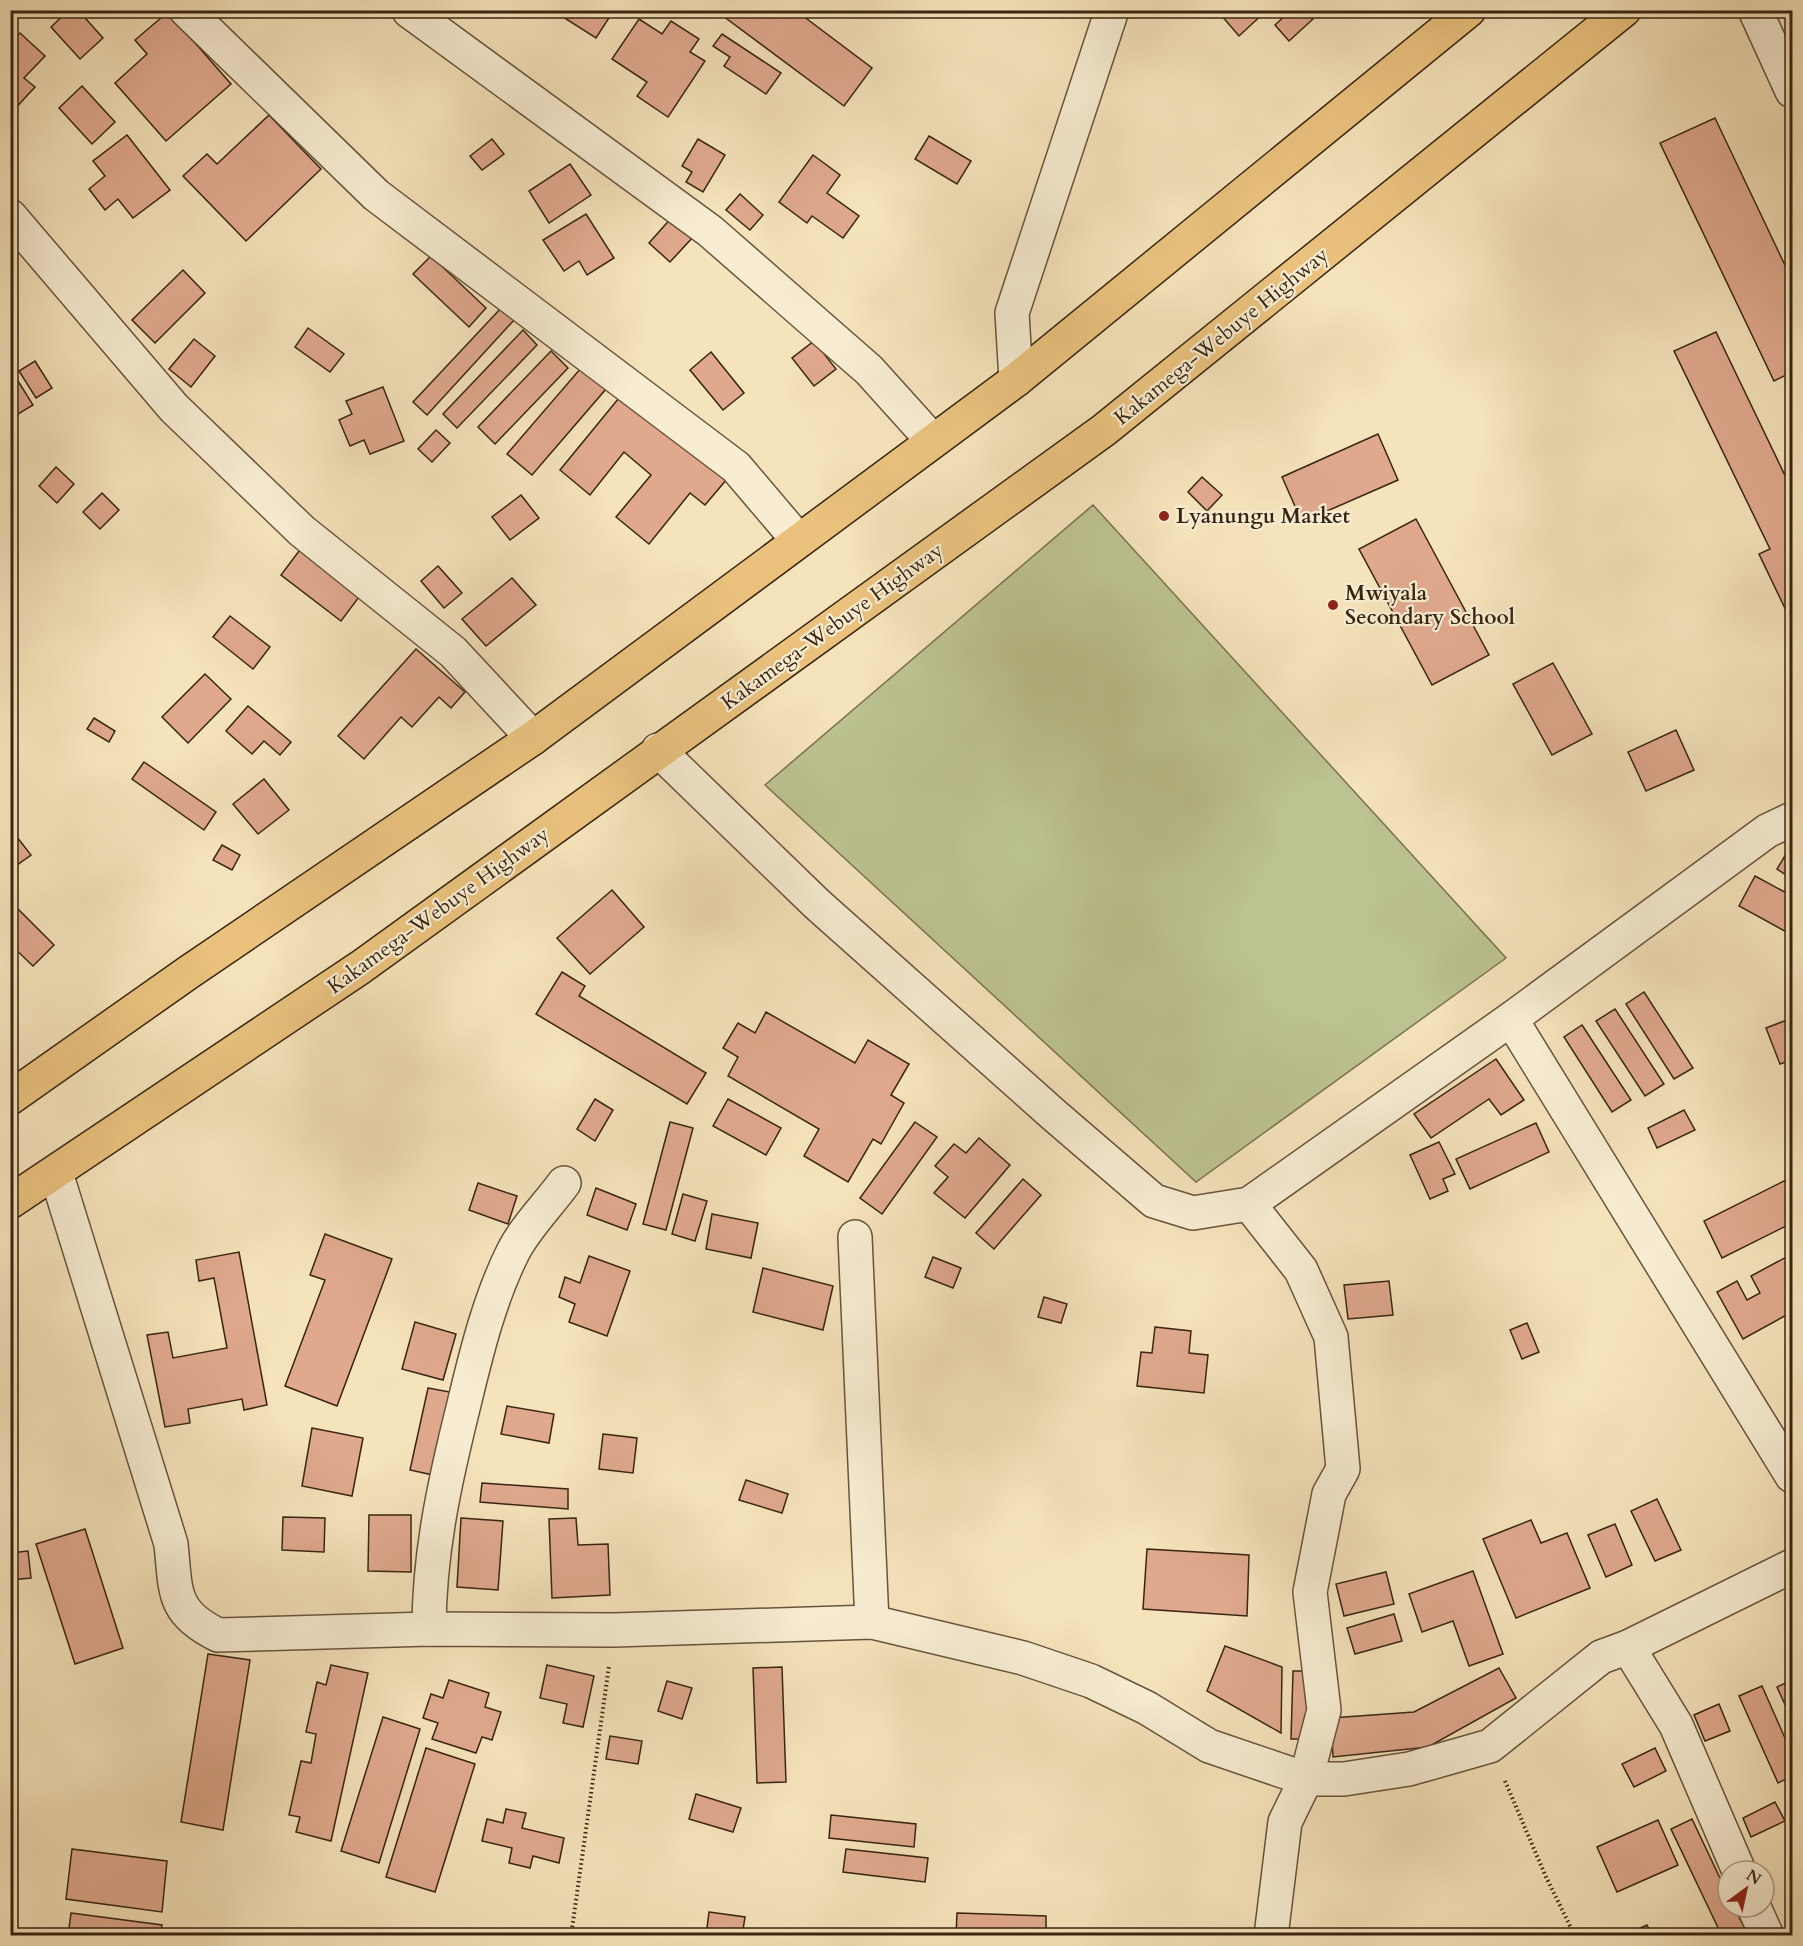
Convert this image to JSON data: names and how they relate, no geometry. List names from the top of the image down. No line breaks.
{"streets":{"highway":["Kakamega-Webuye Highway"]},"places":["Lyanungu Market","Mwiyala Secondary School"],"north":"top right"}
